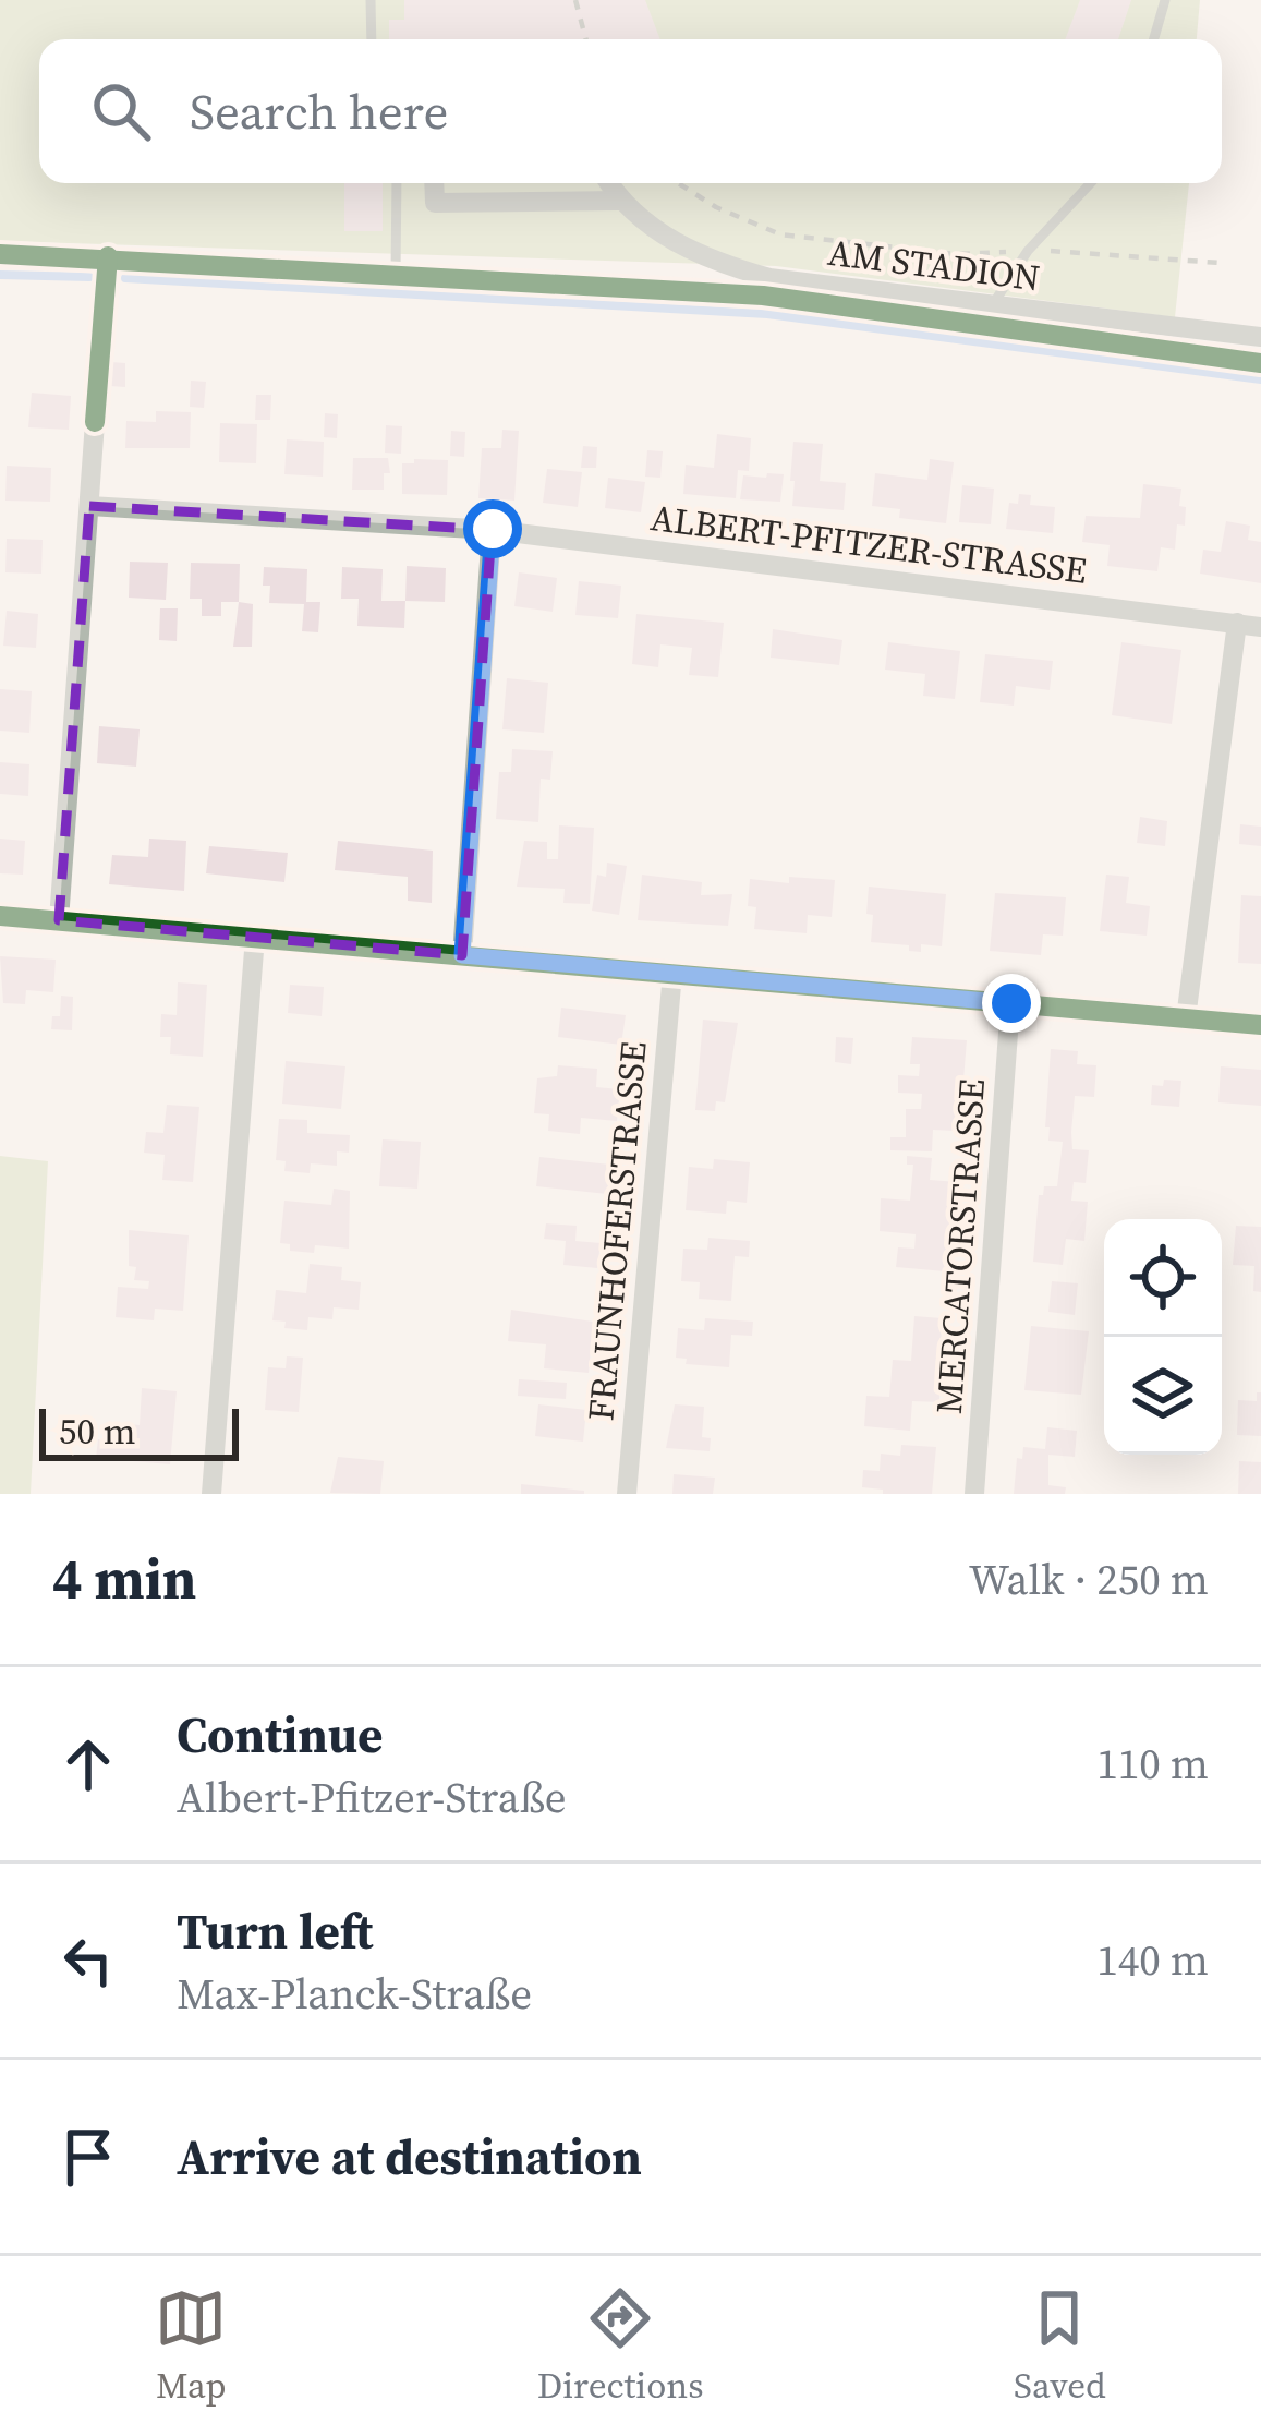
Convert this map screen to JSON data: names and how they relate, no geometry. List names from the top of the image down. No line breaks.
{"streets":{"street":["AM STADION","ALBERT-PFITZER-STRASSE","FRAUNHOFERSTRASSE","MERCATORSTRASSE"]},"scale_bar":"50 m","page":{"search":"Search here","scale":"50 m","heading":["4 min","Walk · 250 m"],"list":[["Continue","Albert-Pfitzer-Straße","110 m"],["Turn left","Max-Planck-Straße","140 m"],"Arrive at destination"],"nav":["Map","Directions","Saved"]}}
